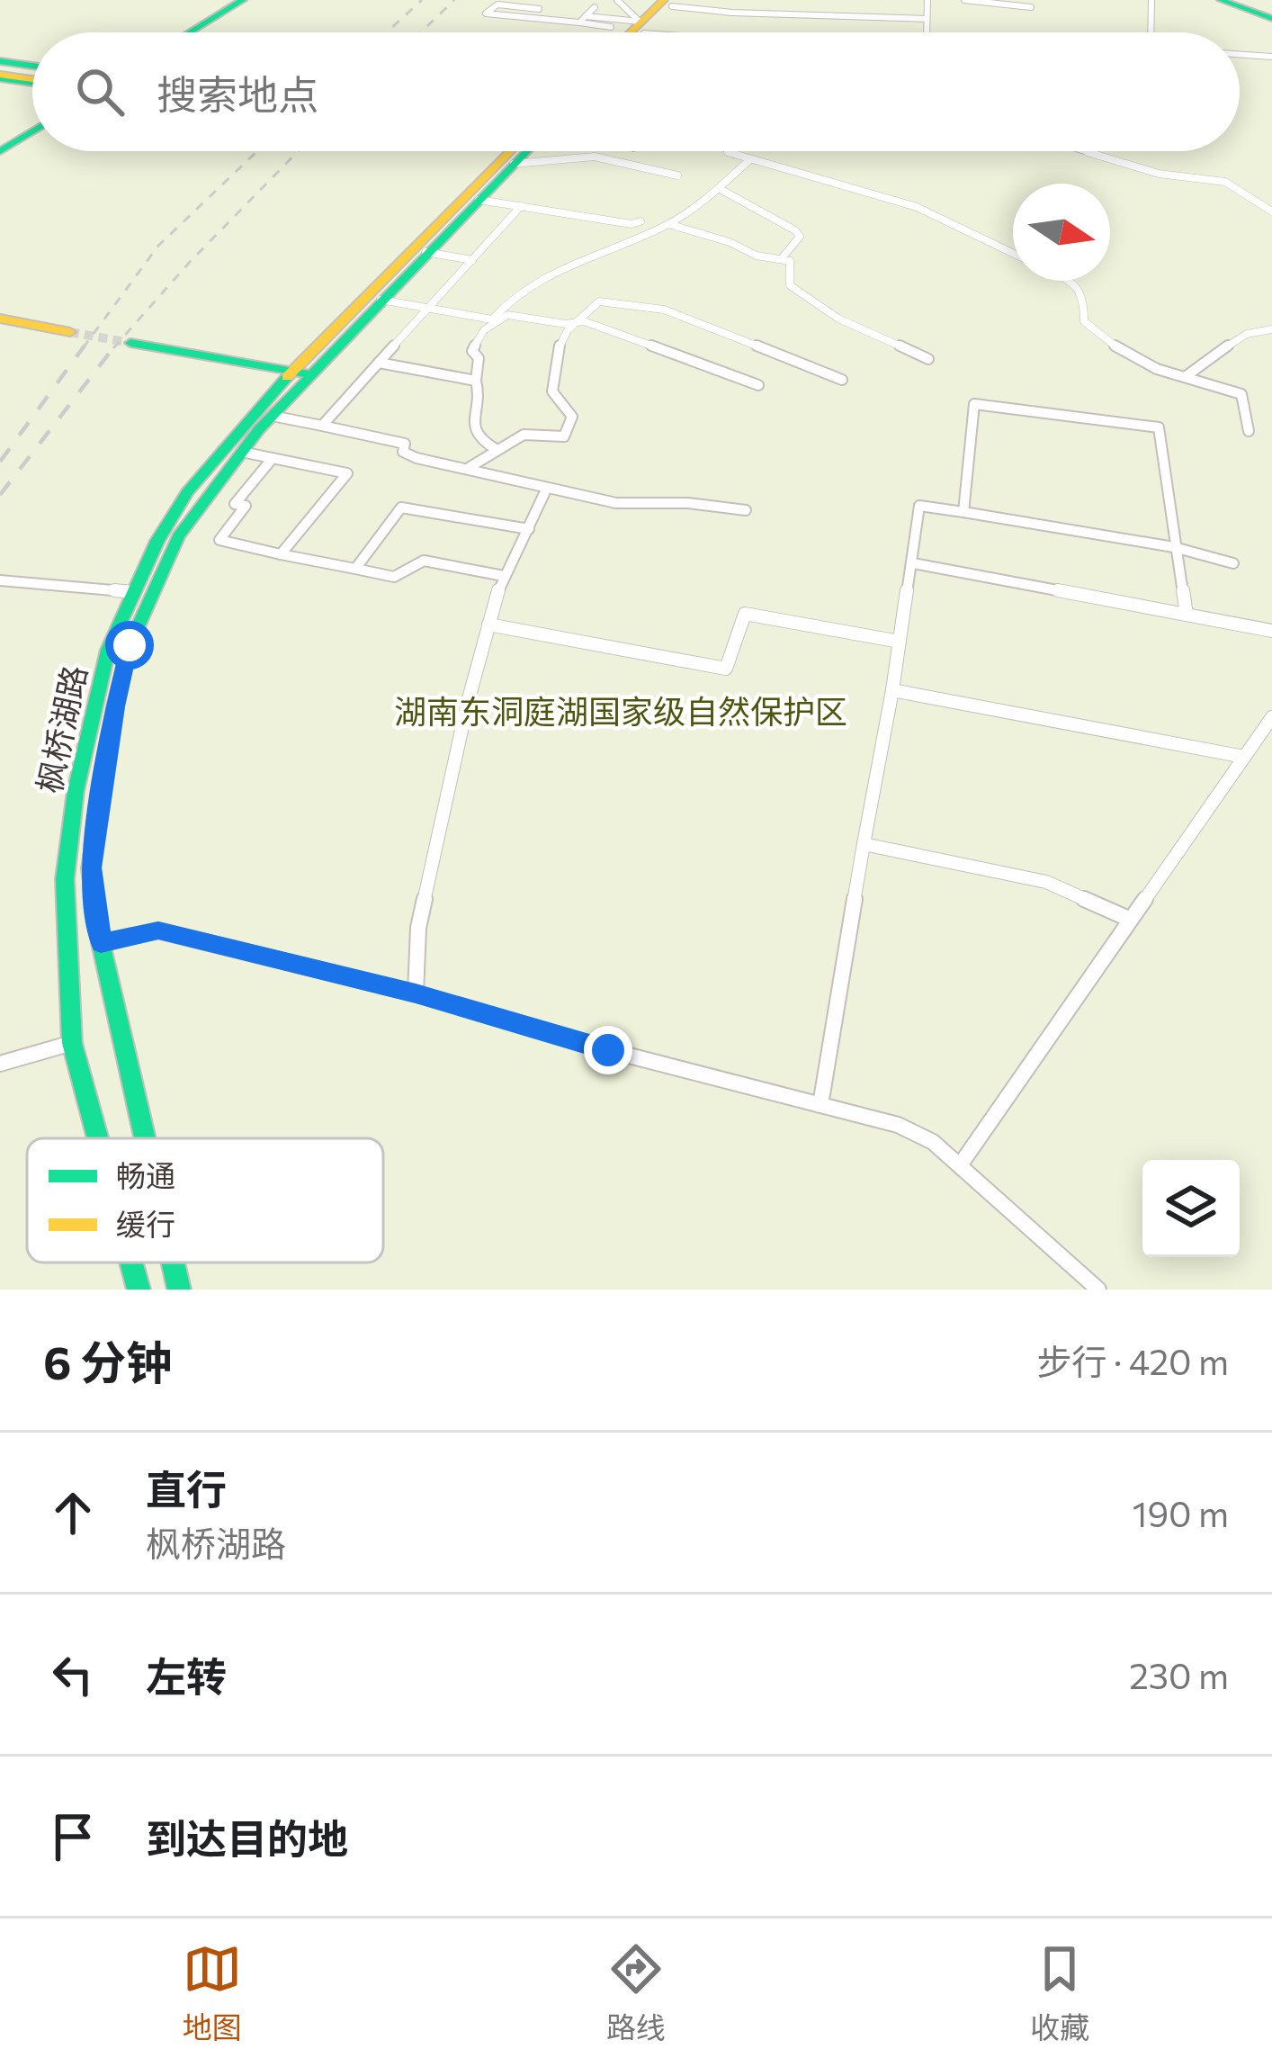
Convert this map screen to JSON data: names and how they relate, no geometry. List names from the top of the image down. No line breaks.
{"streets":{"main road":["枫桥湖路"]},"parks":["湖南东洞庭湖国家级自然保护区"],"legend":["畅通","缓行"],"north":"right","page":{"search":"搜索地点","heading":["6 分钟","步行 · 420 m"],"list":[["直行","枫桥湖路","190 m"],["左转","230 m"],"到达目的地"],"nav":["地图","路线","收藏"]}}
